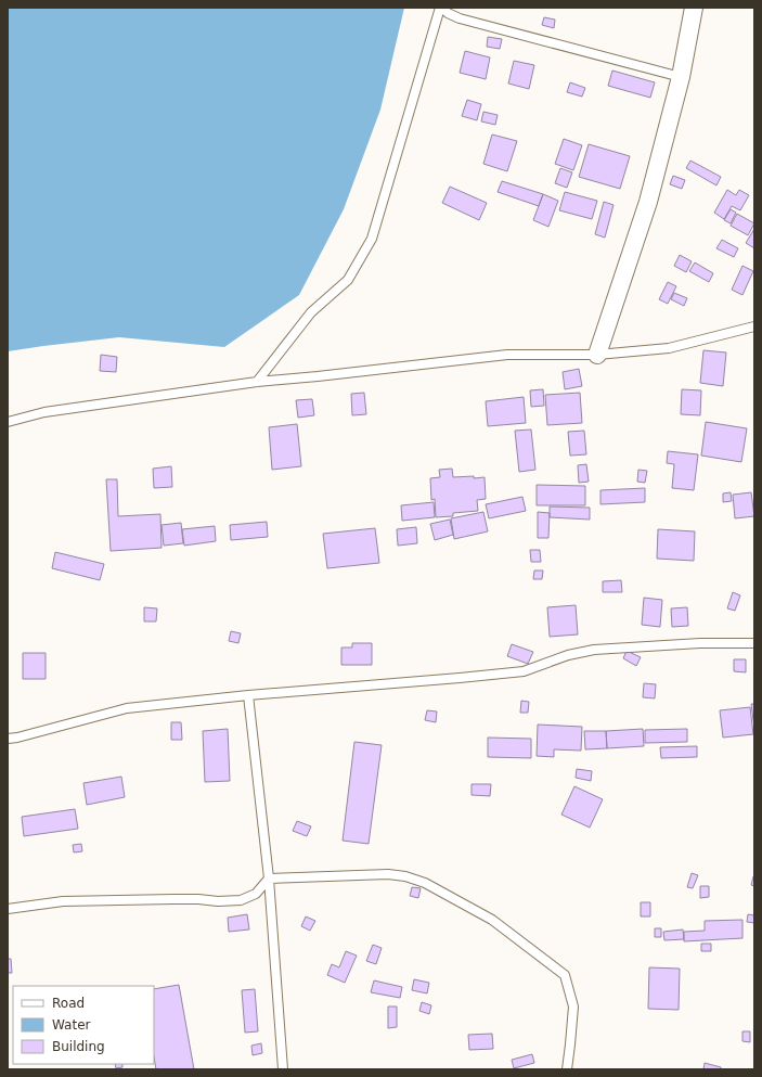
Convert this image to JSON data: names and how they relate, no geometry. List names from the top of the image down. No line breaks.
{"legend":["Road","Water","Building"]}
